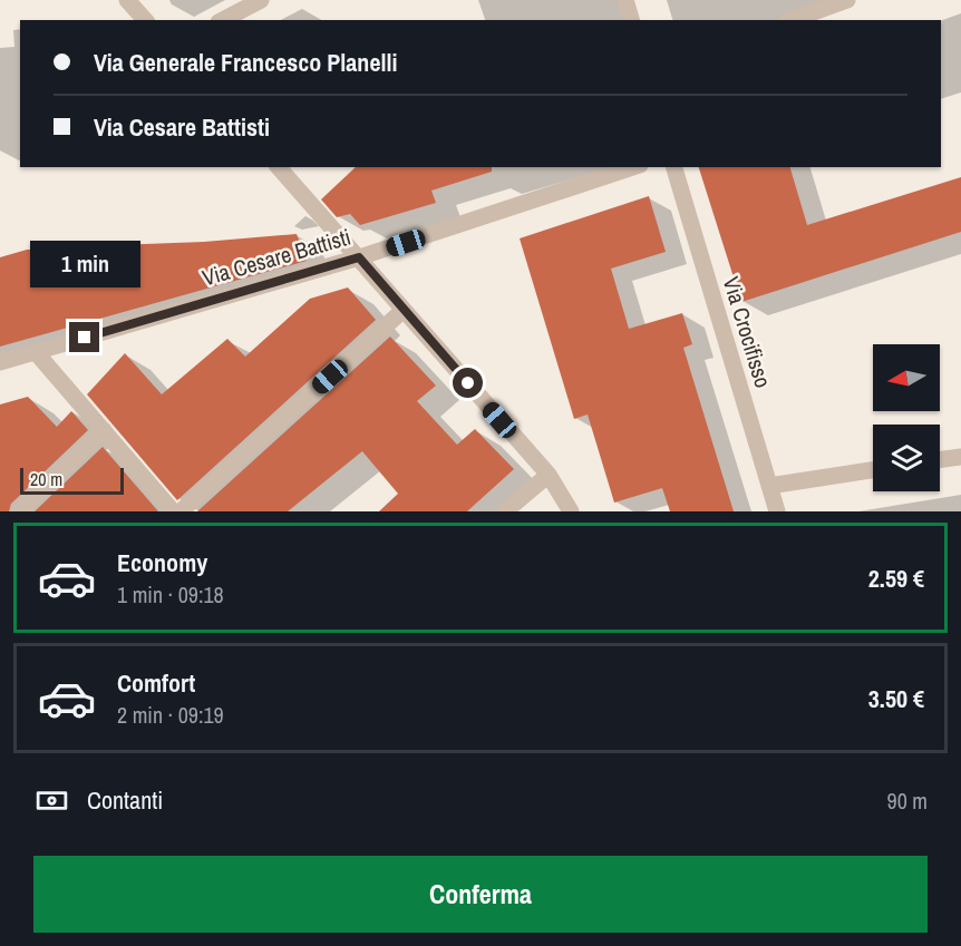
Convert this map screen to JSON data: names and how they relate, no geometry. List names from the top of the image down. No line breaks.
{"streets":{"street":["Via Cesare Battisti","Via Crocifisso"]},"scale_bar":"20 m","north":"left","page":{"banner":["Via Generale Francesco Planelli","Via Cesare Battisti"],"bubble":"1 min","scale":"20 m","list":[{"name":"Economy","note":"1 min · 09:18","value":"2.59 €"},{"name":"Comfort","note":"2 min · 09:19","value":"3.50 €"}],"pay":["Contanti","90 m"],"buttons":"Conferma"}}
